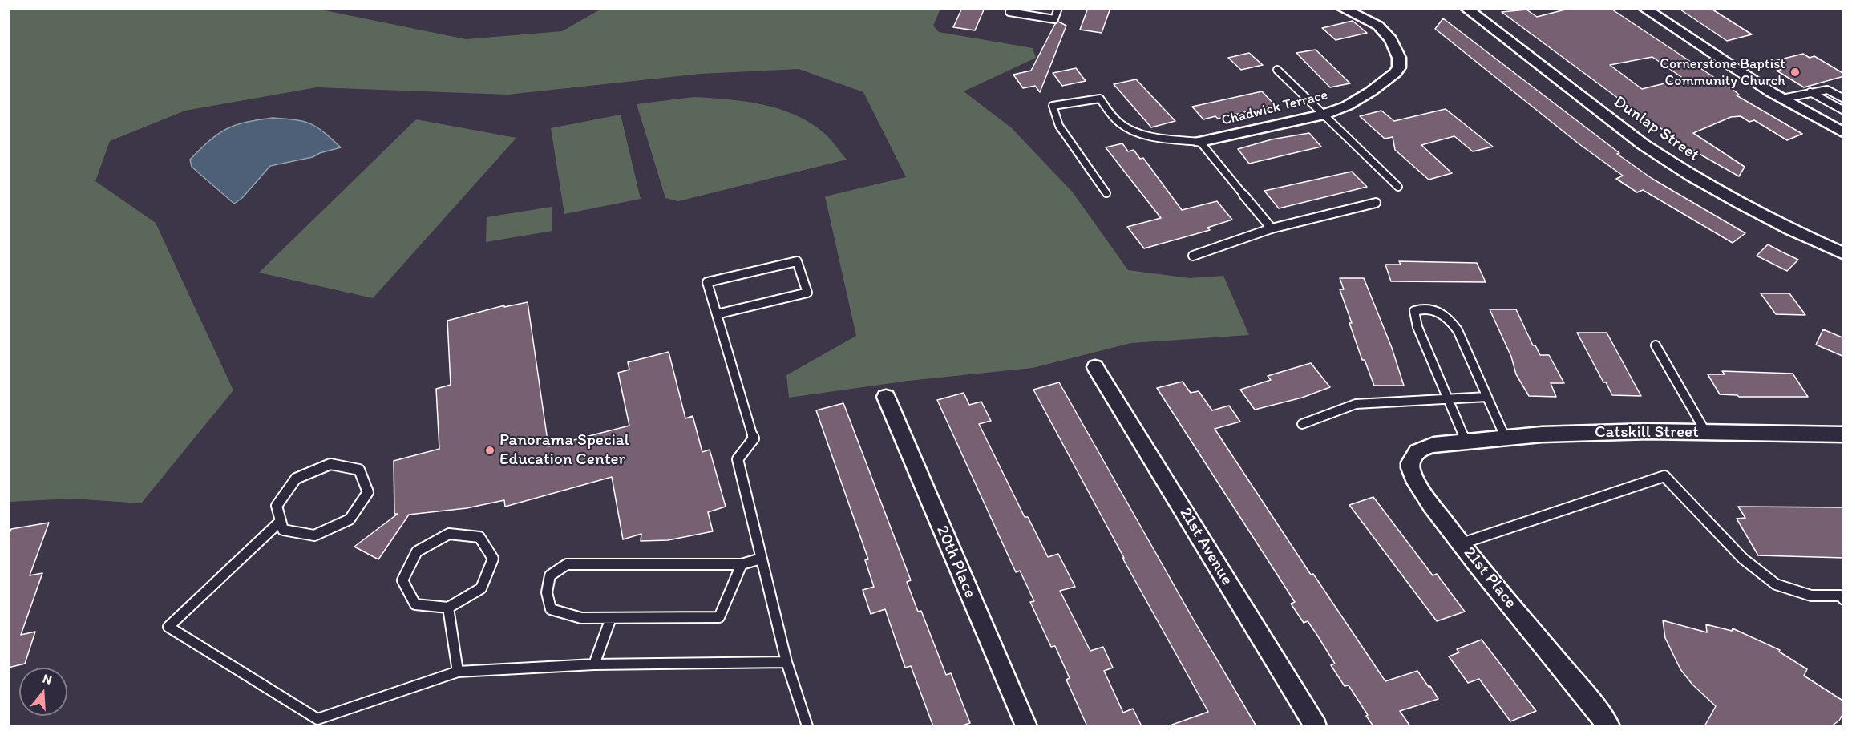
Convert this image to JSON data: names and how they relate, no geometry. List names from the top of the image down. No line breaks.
{"streets":{"street":["Chadwick Terrace","Dunlap Street","Catskill Street","21st Avenue","20th Place","21st Place"]},"crossings":[["Catskill Street","21st Place"]],"places":["Cornerstone Baptist Community Church","Panorama Special Education Center"],"north":"top"}
